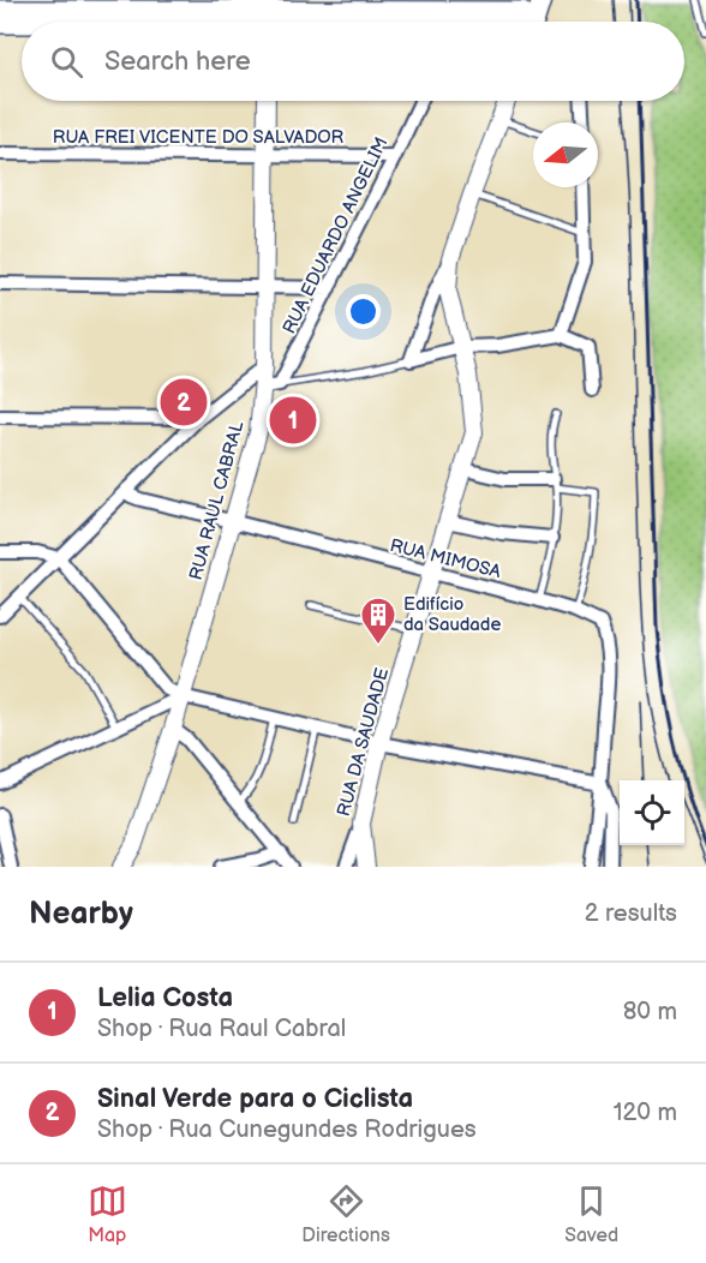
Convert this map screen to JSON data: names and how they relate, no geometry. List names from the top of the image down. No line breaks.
{"streets":{"main road":["RUA RAUL CABRAL","RUA DA SAUDADE"],"street":["RUA FREI VICENTE DO SALVADOR","RUA EDUARDO ANGELIM","RUA MIMOSA"]},"crossings":[["RUA FREI VICENTE DO SALVADOR","RUA EDUARDO ANGELIM"],["RUA FREI VICENTE DO SALVADOR","RUA RAUL CABRAL"],["RUA EDUARDO ANGELIM","RUA RAUL CABRAL"],["RUA RAUL CABRAL","RUA MIMOSA"],["RUA MIMOSA","RUA DA SAUDADE"]],"places":{"building":["Edifício da Saudade"]},"north":"left","page":{"search":"Search here","pins":["2","1"],"heading":["Nearby","2 results"],"list":[{"mark":"1","name":"Lelia Costa","note":"Shop · Rua Raul Cabral","value":"80 m"},{"mark":"2","name":"Sinal Verde para o Ciclista","note":"Shop · Rua Cunegundes Rodrigues","value":"120 m"}],"nav":["Map","Directions","Saved"]}}
